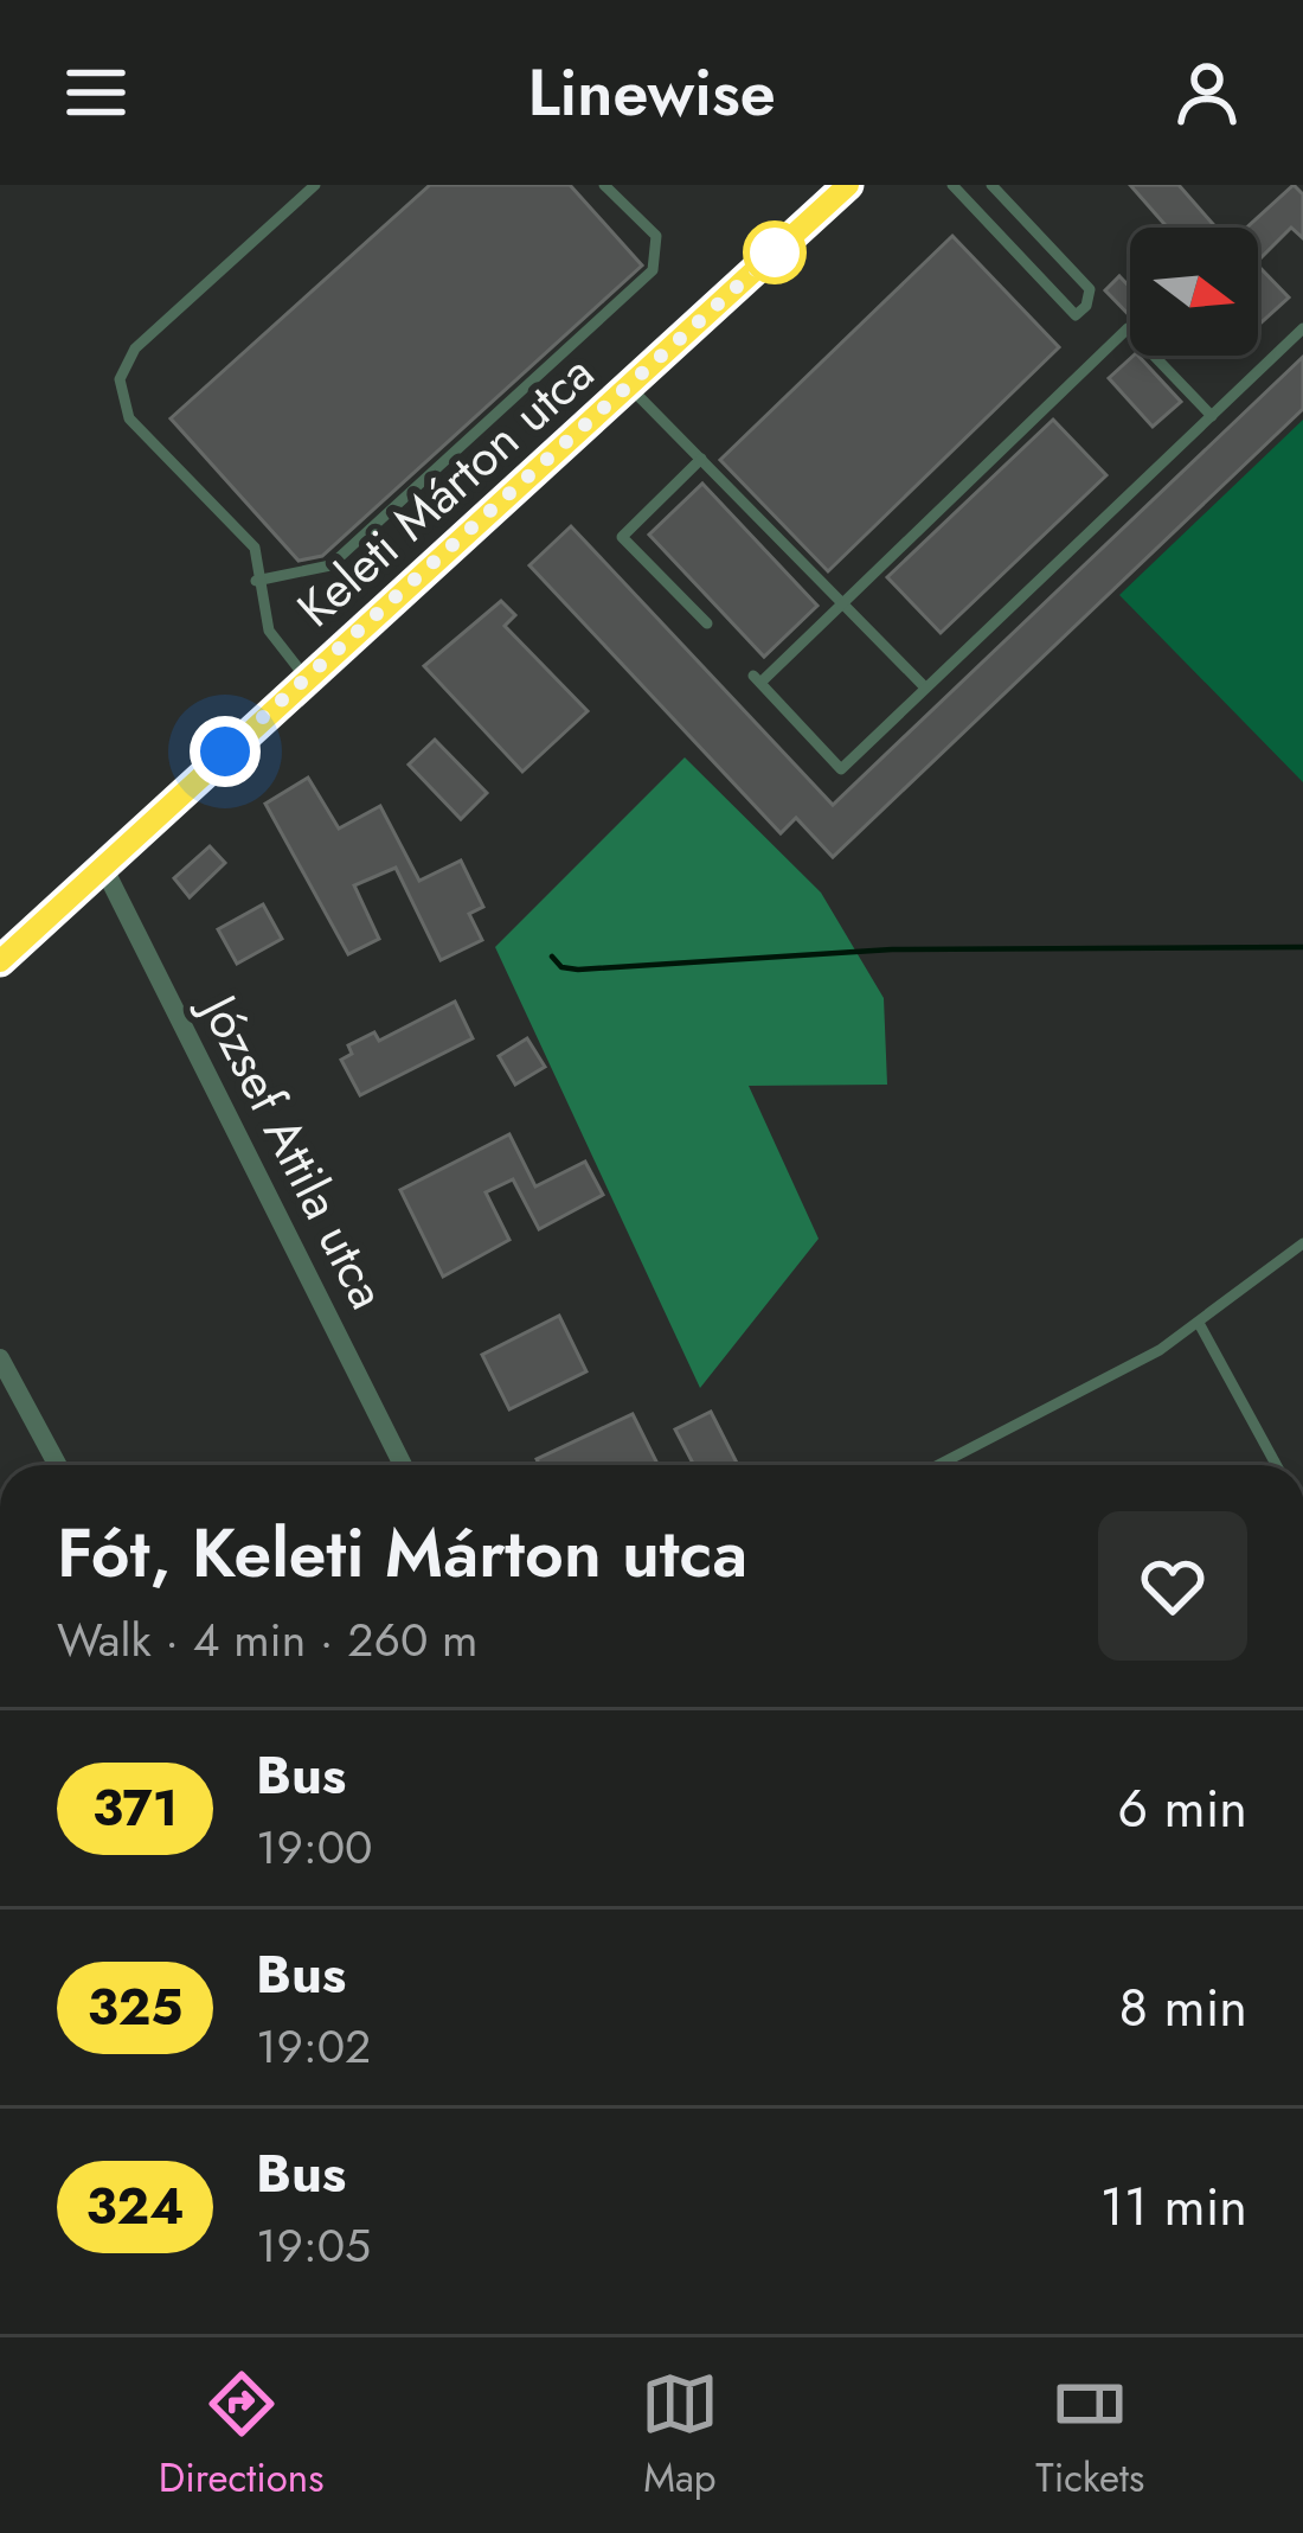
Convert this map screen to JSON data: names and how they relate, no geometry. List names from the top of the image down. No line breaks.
{"streets":{"main road":["Keleti Márton utca"],"street":["József Attila utca"]},"crossings":[["Keleti Márton utca","József Attila utca"]],"lines":["bus line 371"],"north":"right","page":{"header":"Linewise","heading":["Fót, Keleti Márton utca","Walk · 4 min · 260 m"],"list":[{"mark":"371","name":"Bus","note":"19:00","value":"6 min"},{"mark":"325","name":"Bus","note":"19:02","value":"8 min"},{"mark":"324","name":"Bus","note":"19:05","value":"11 min"}],"tabs":["Directions","Map","Tickets"]}}
